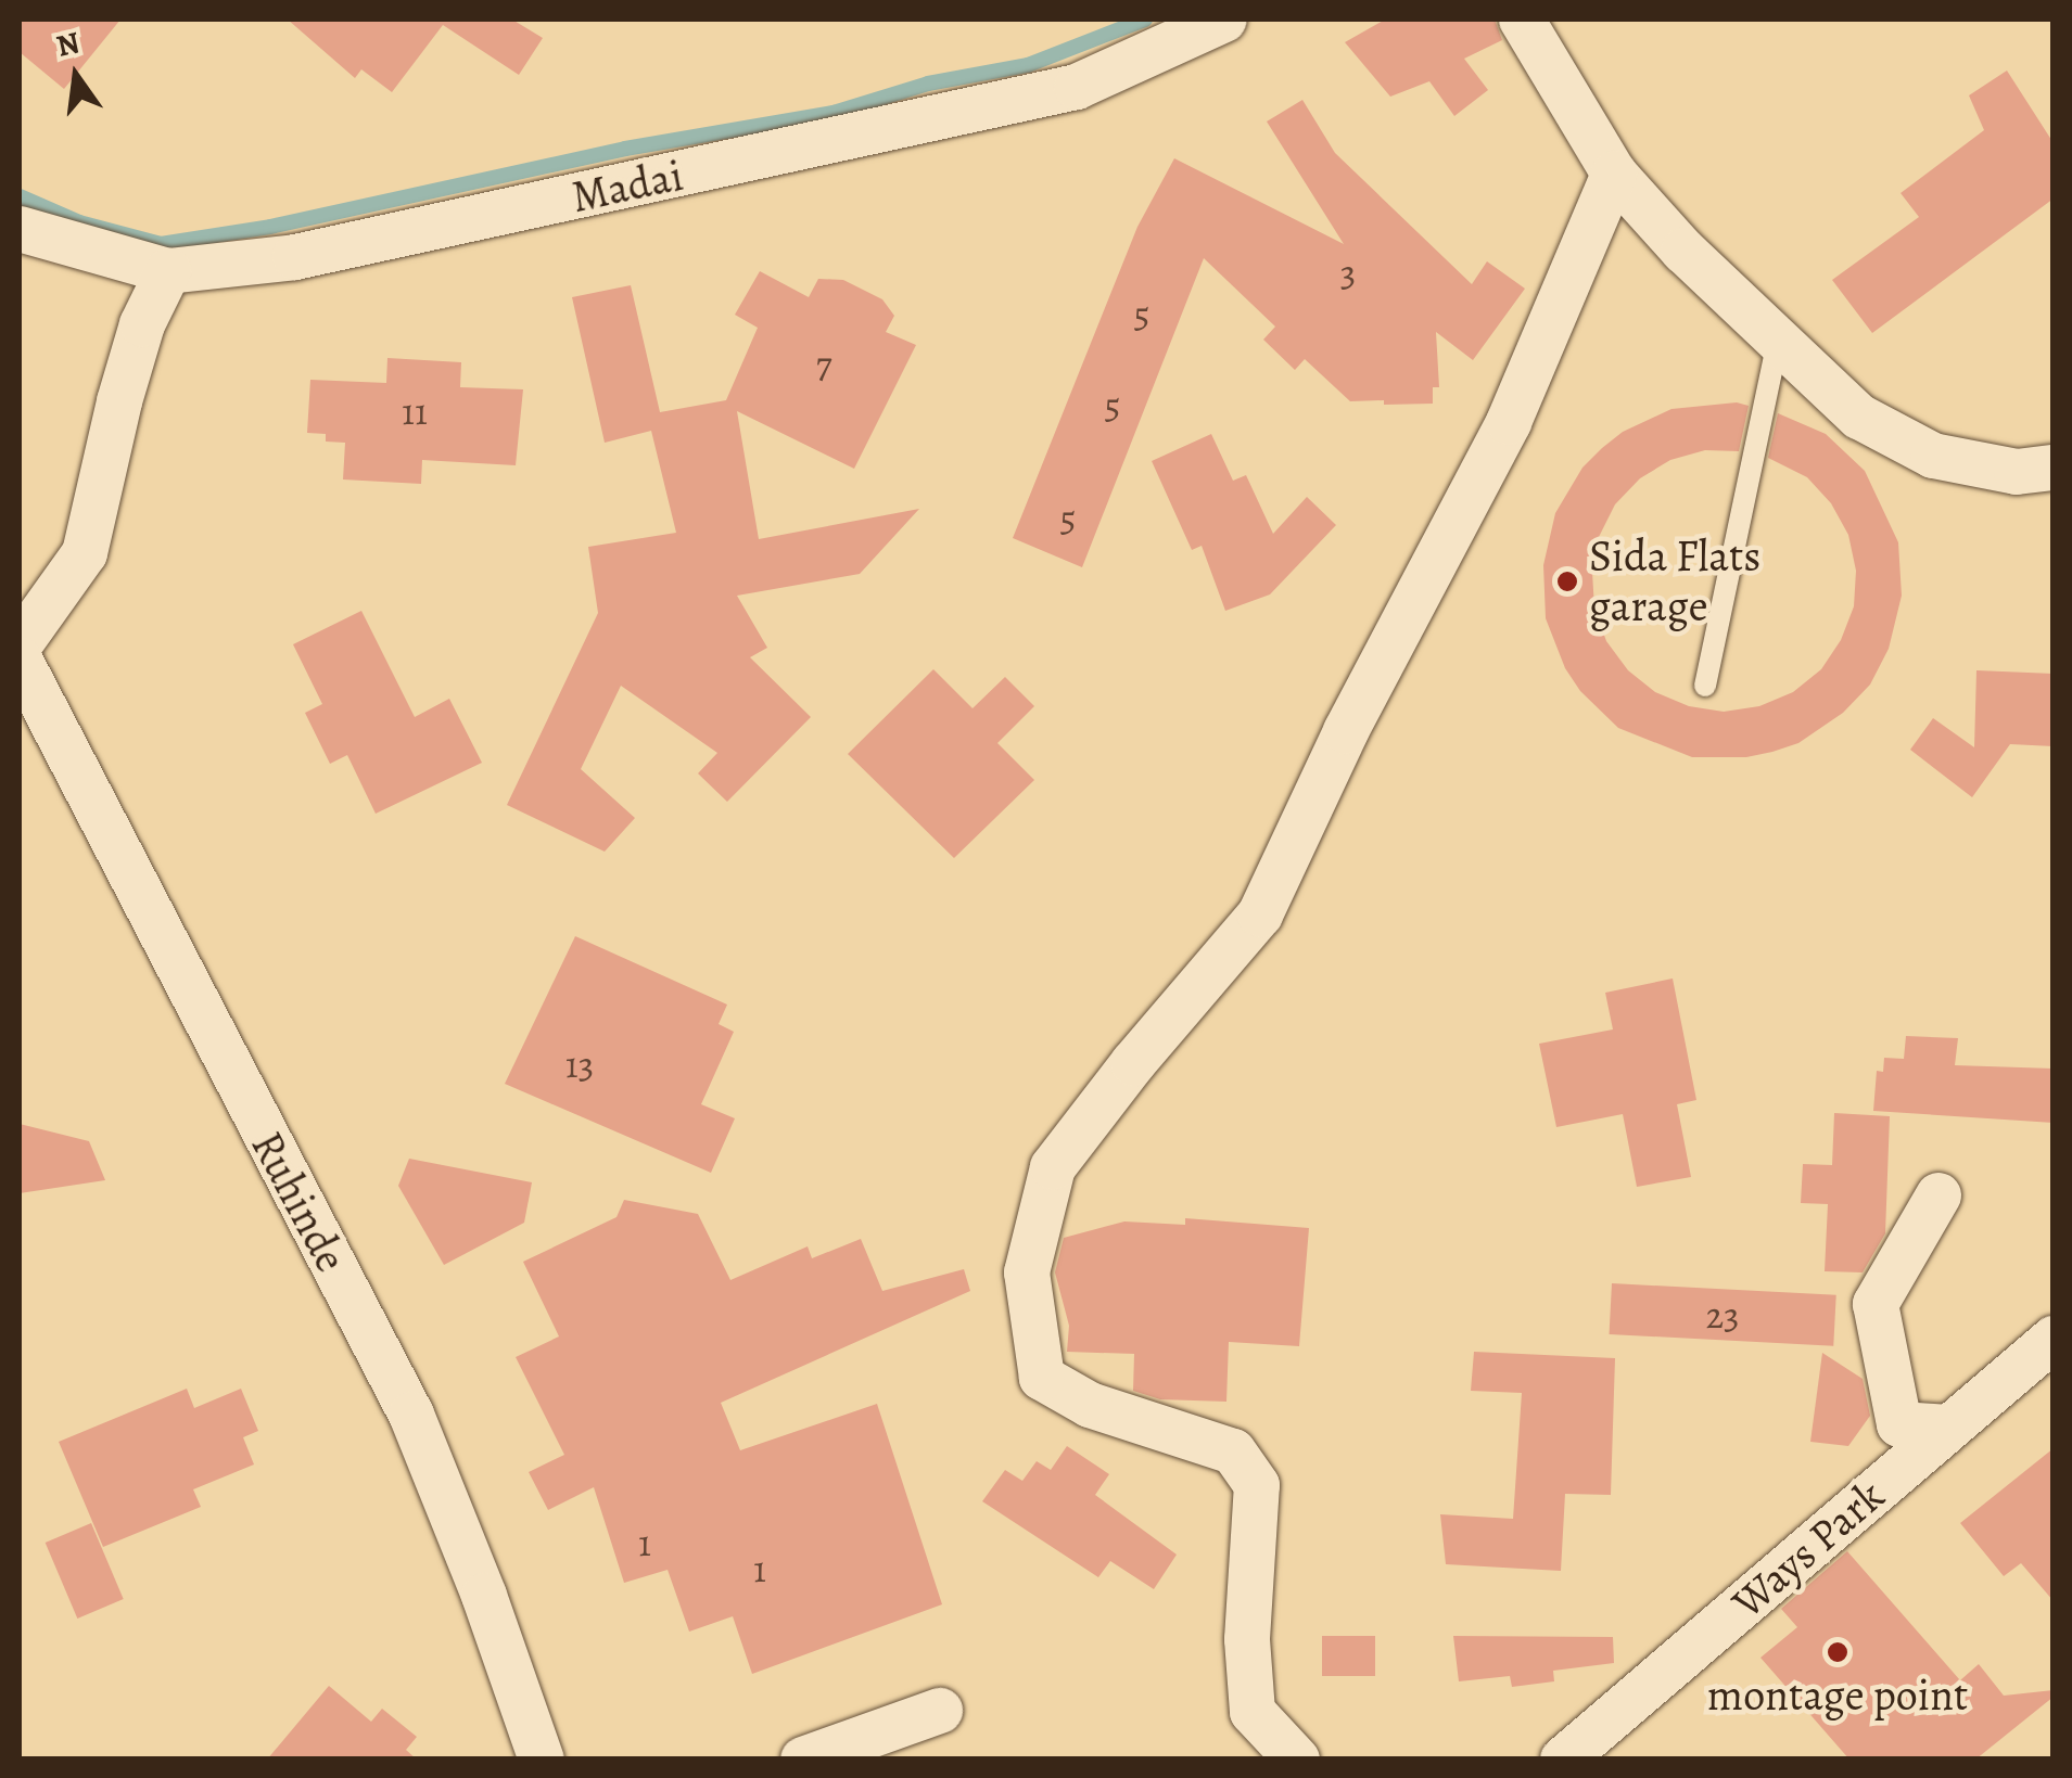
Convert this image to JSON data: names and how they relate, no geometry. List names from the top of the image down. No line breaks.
{"streets":{"street":["Madai","Ruhinde","Ways Park"]},"places":["Sida Flats garage","montage point"],"house_numbers":["3","5","7","5","11","5","13","23","1","1"],"north":"top"}
